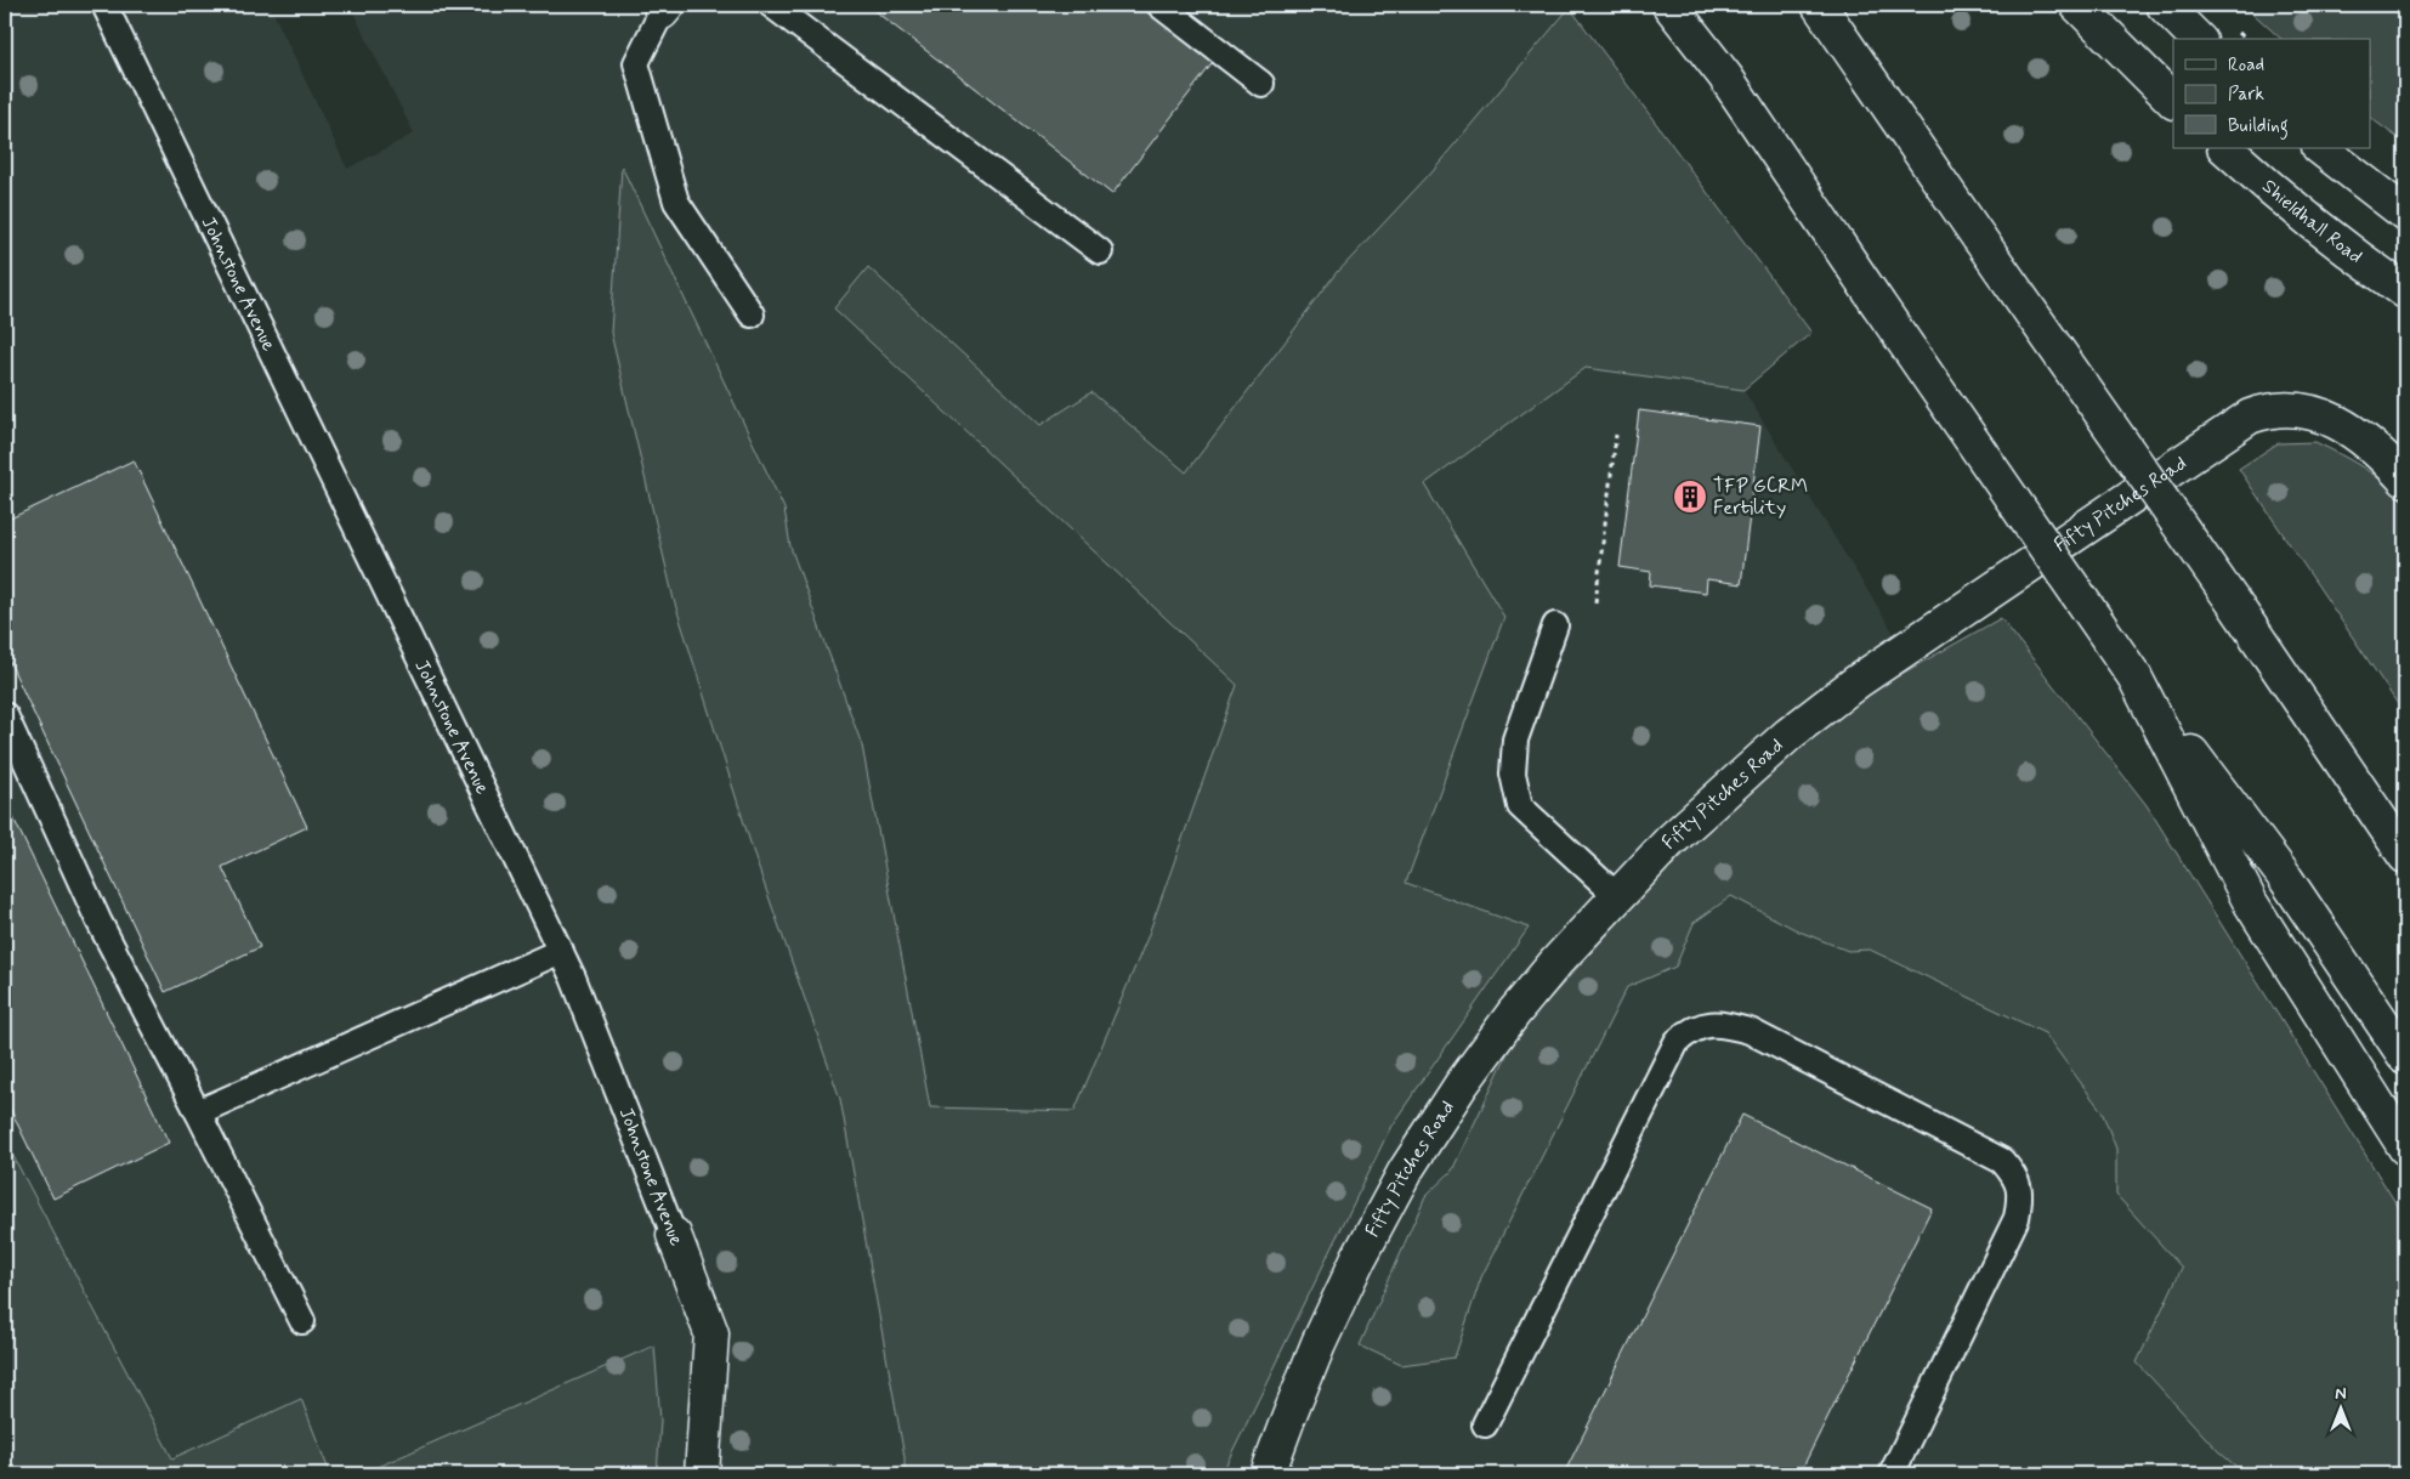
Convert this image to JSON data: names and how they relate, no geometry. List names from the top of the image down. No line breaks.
{"streets":{"main road":["Shieldhall Road","Johnstone Avenue","Fifty Pitches Road"]},"places":{"building":["TFP GCRM Fertility"]},"legend":["Road","Park","Building"],"north":"top"}
